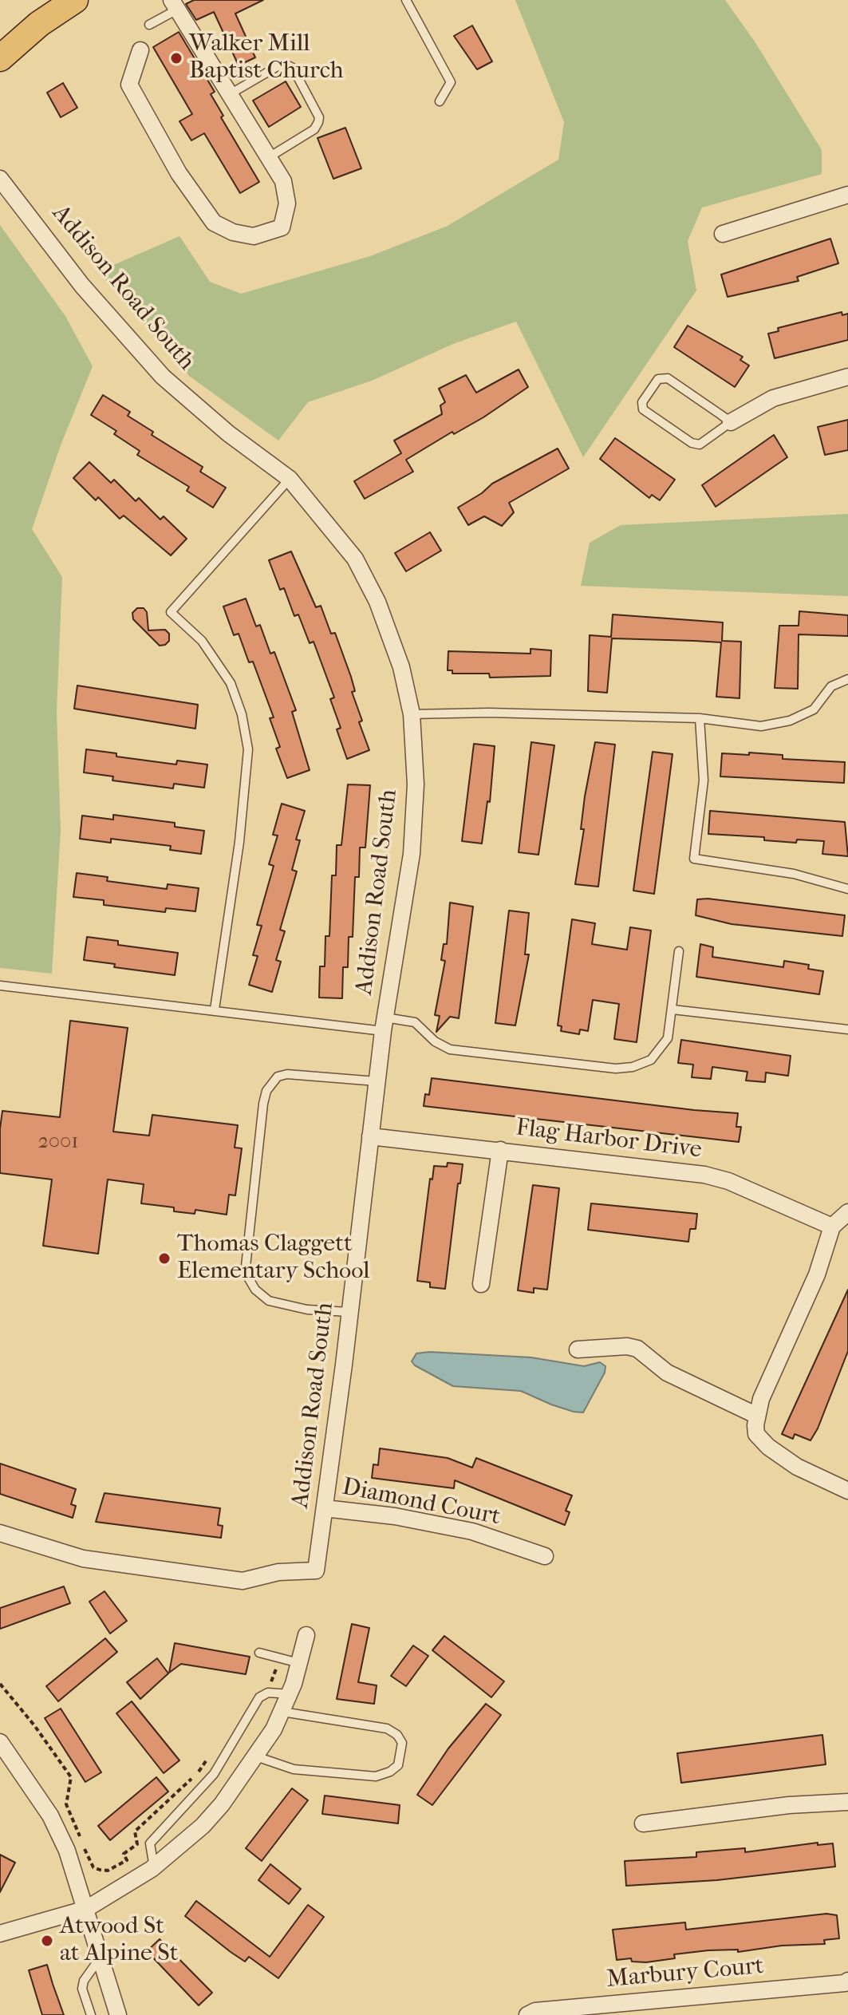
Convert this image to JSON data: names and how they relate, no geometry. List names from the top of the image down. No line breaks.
{"streets":{"street":["Addison Road South","Flag Harbor Drive","Diamond Court","Marbury Court"]},"crossings":[["Addison Road South","Flag Harbor Drive"],["Addison Road South","Diamond Court"]],"places":["Walker Mill Baptist Church","Thomas Claggett Elementary School","Atwood St at Alpine St"],"house_numbers":["2001"]}
